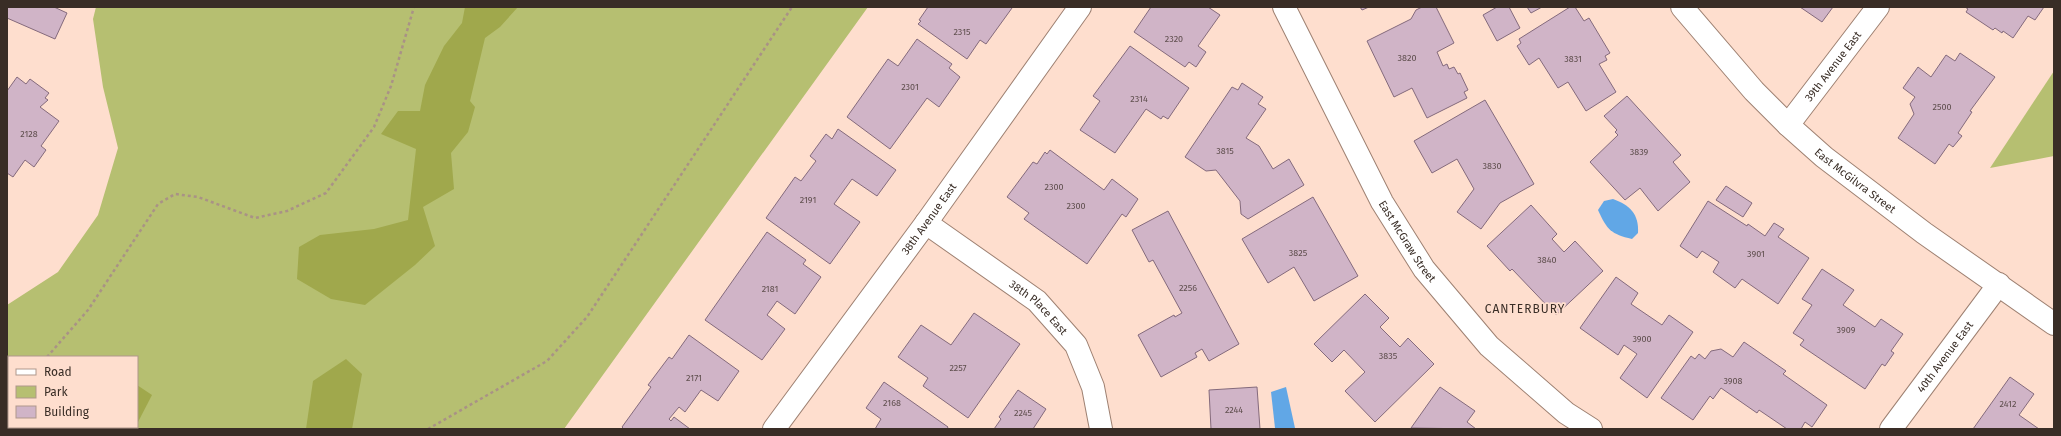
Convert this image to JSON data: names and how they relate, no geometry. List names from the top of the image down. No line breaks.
{"streets":{"street":["39th Avenue East","East McGilvra Street","38th Avenue East","East McGraw Street","38th Place East","40th Avenue East"]},"crossings":[["39th Avenue East","East McGilvra Street"],["East McGilvra Street","40th Avenue East"],["38th Avenue East","38th Place East"]],"districts":["CANTERBURY"],"house_numbers":["2315","2320","3820","3831","2301","2314","2500","2128","3815","3839","3830","2300","2191","2300","3825","3901","3840","2256","2181","3909","3900","3835","2257","2171","3908","2168","2412","2244","2245"],"legend":["Road","Park","Building"]}
